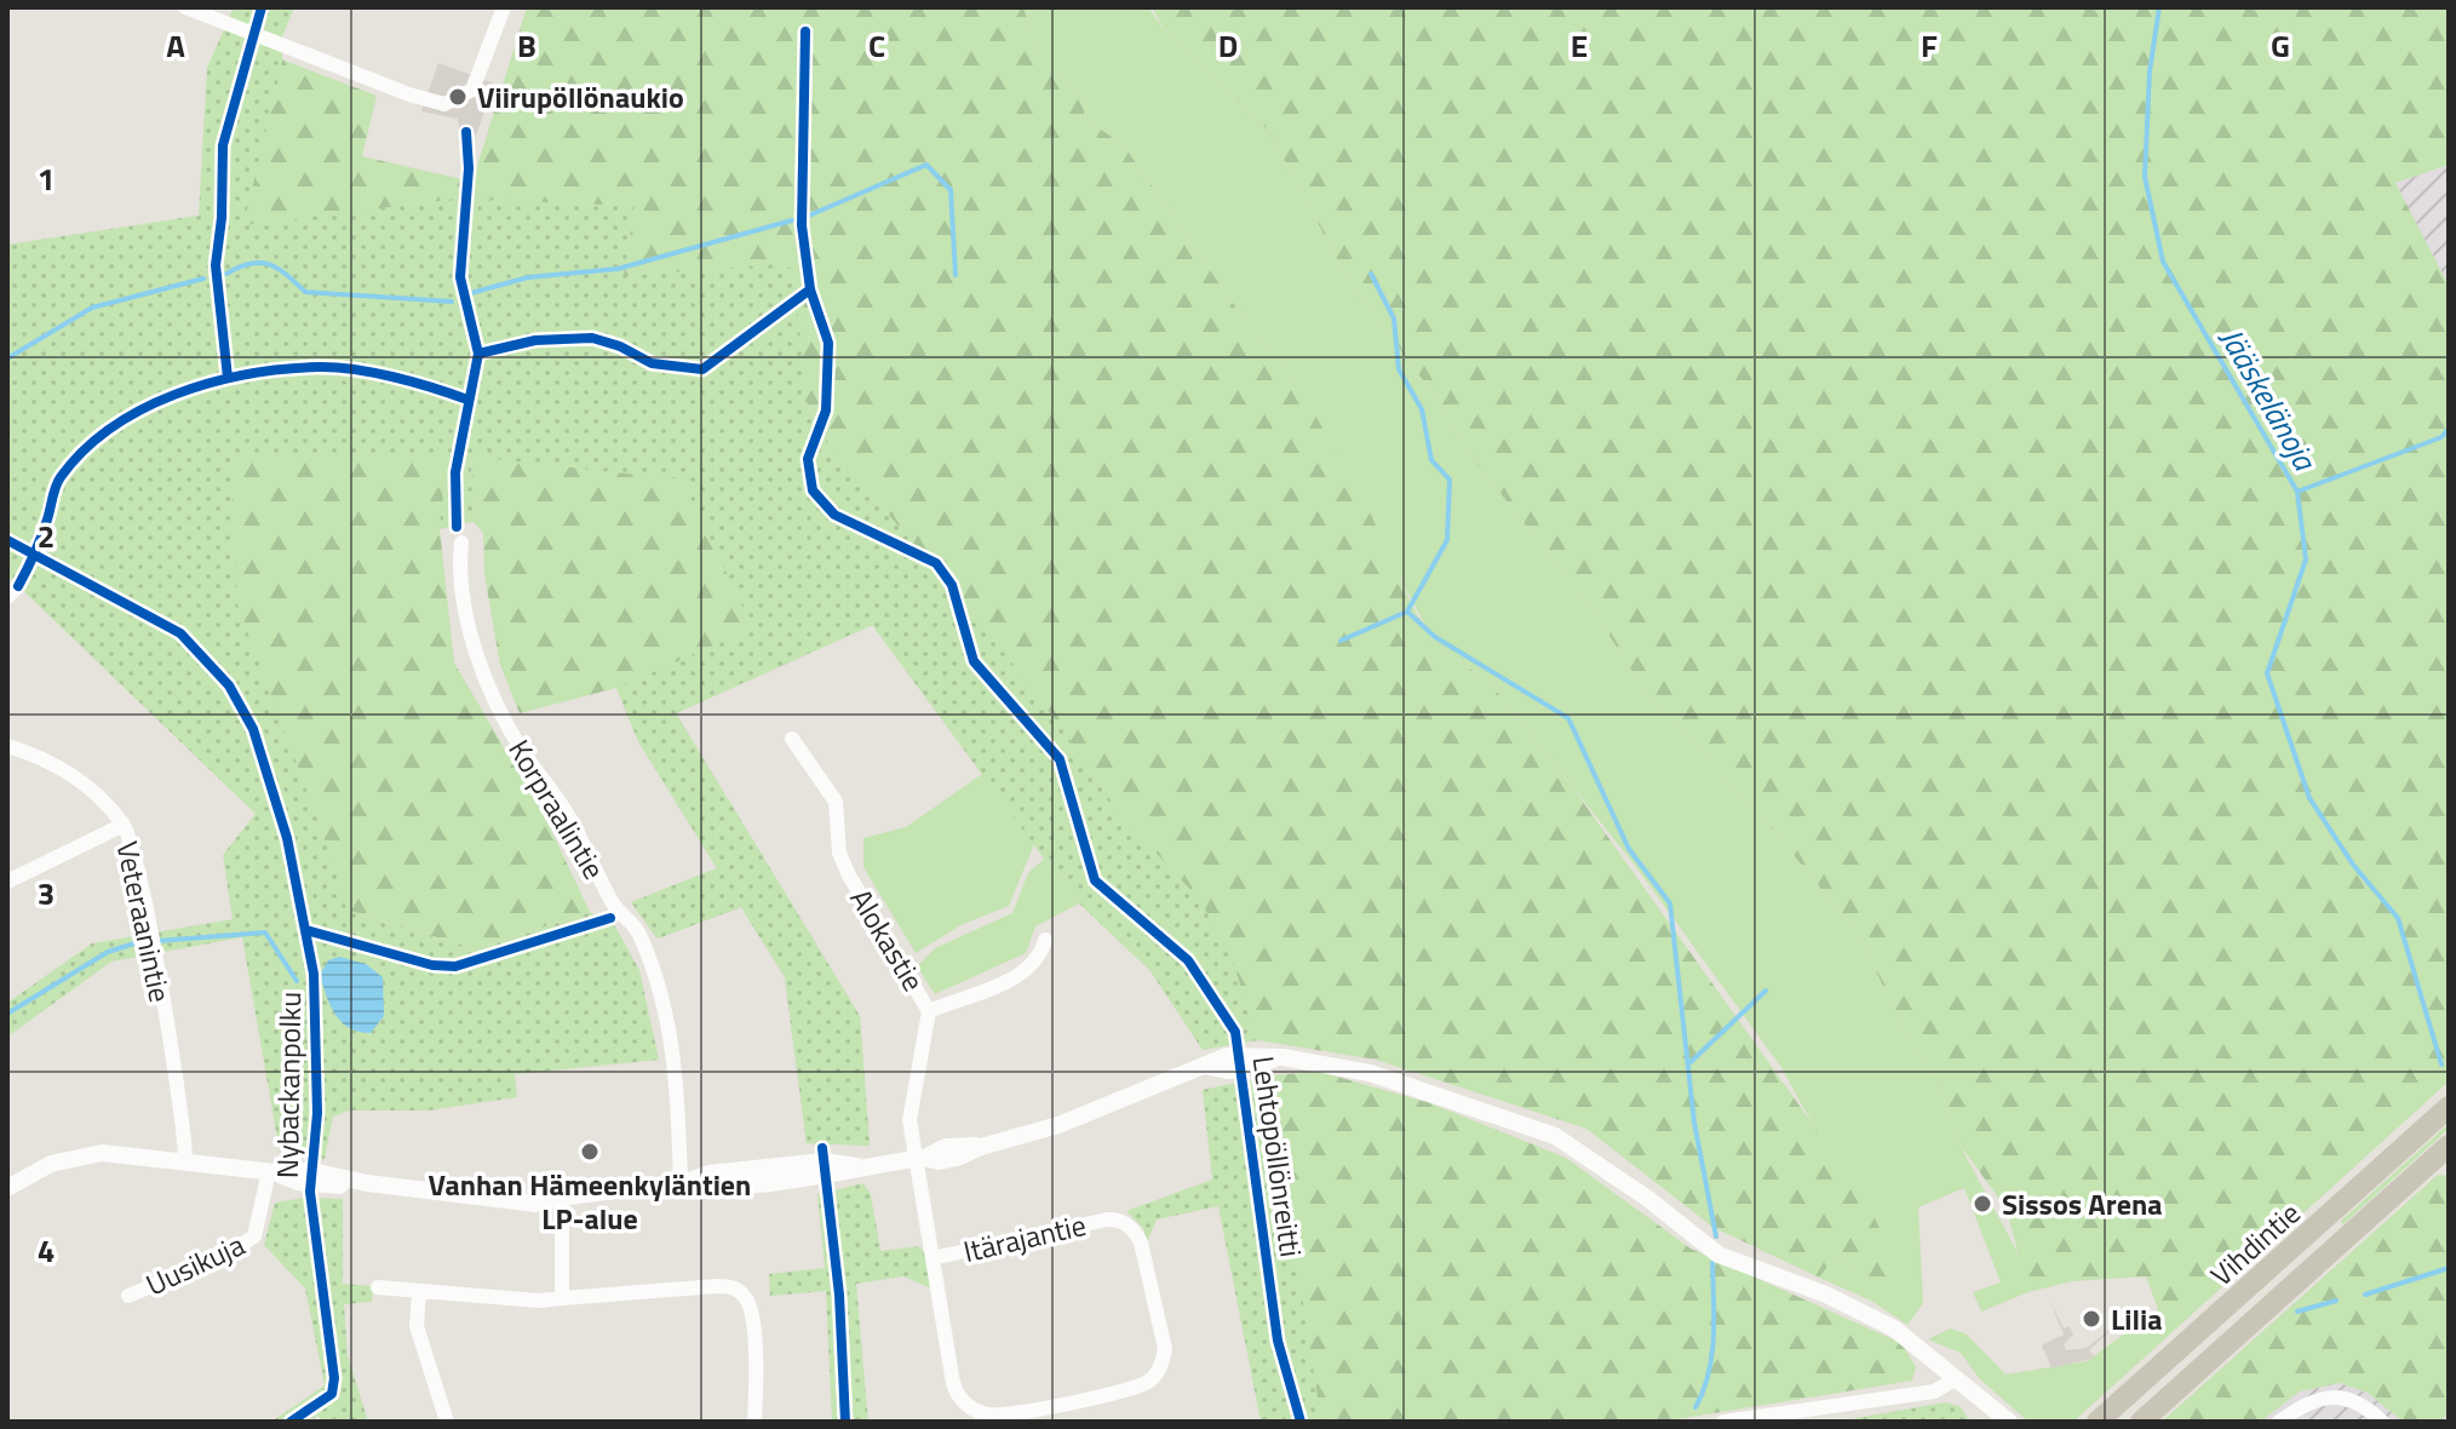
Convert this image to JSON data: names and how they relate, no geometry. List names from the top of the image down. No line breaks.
{"streets":{"main road":["Vihdintie"],"street":["Korpraalintie","Veteraanintie","Alokastie","Itärajantie","Uusikuja"],"cycle path":["Nybackanpolku","Lehtopöllönreitti"]},"crossings":[["Alokastie","Itärajantie"]],"water":["Jääskelänoja"],"places":["Viirupöllönaukio","Vanhan Hämeenkyläntien LP-alue","Sissos Arena","Lilia"],"grid":{"columns":["A","B","C","D","E","F","G"],"rows":["1","2","3","4"]}}
